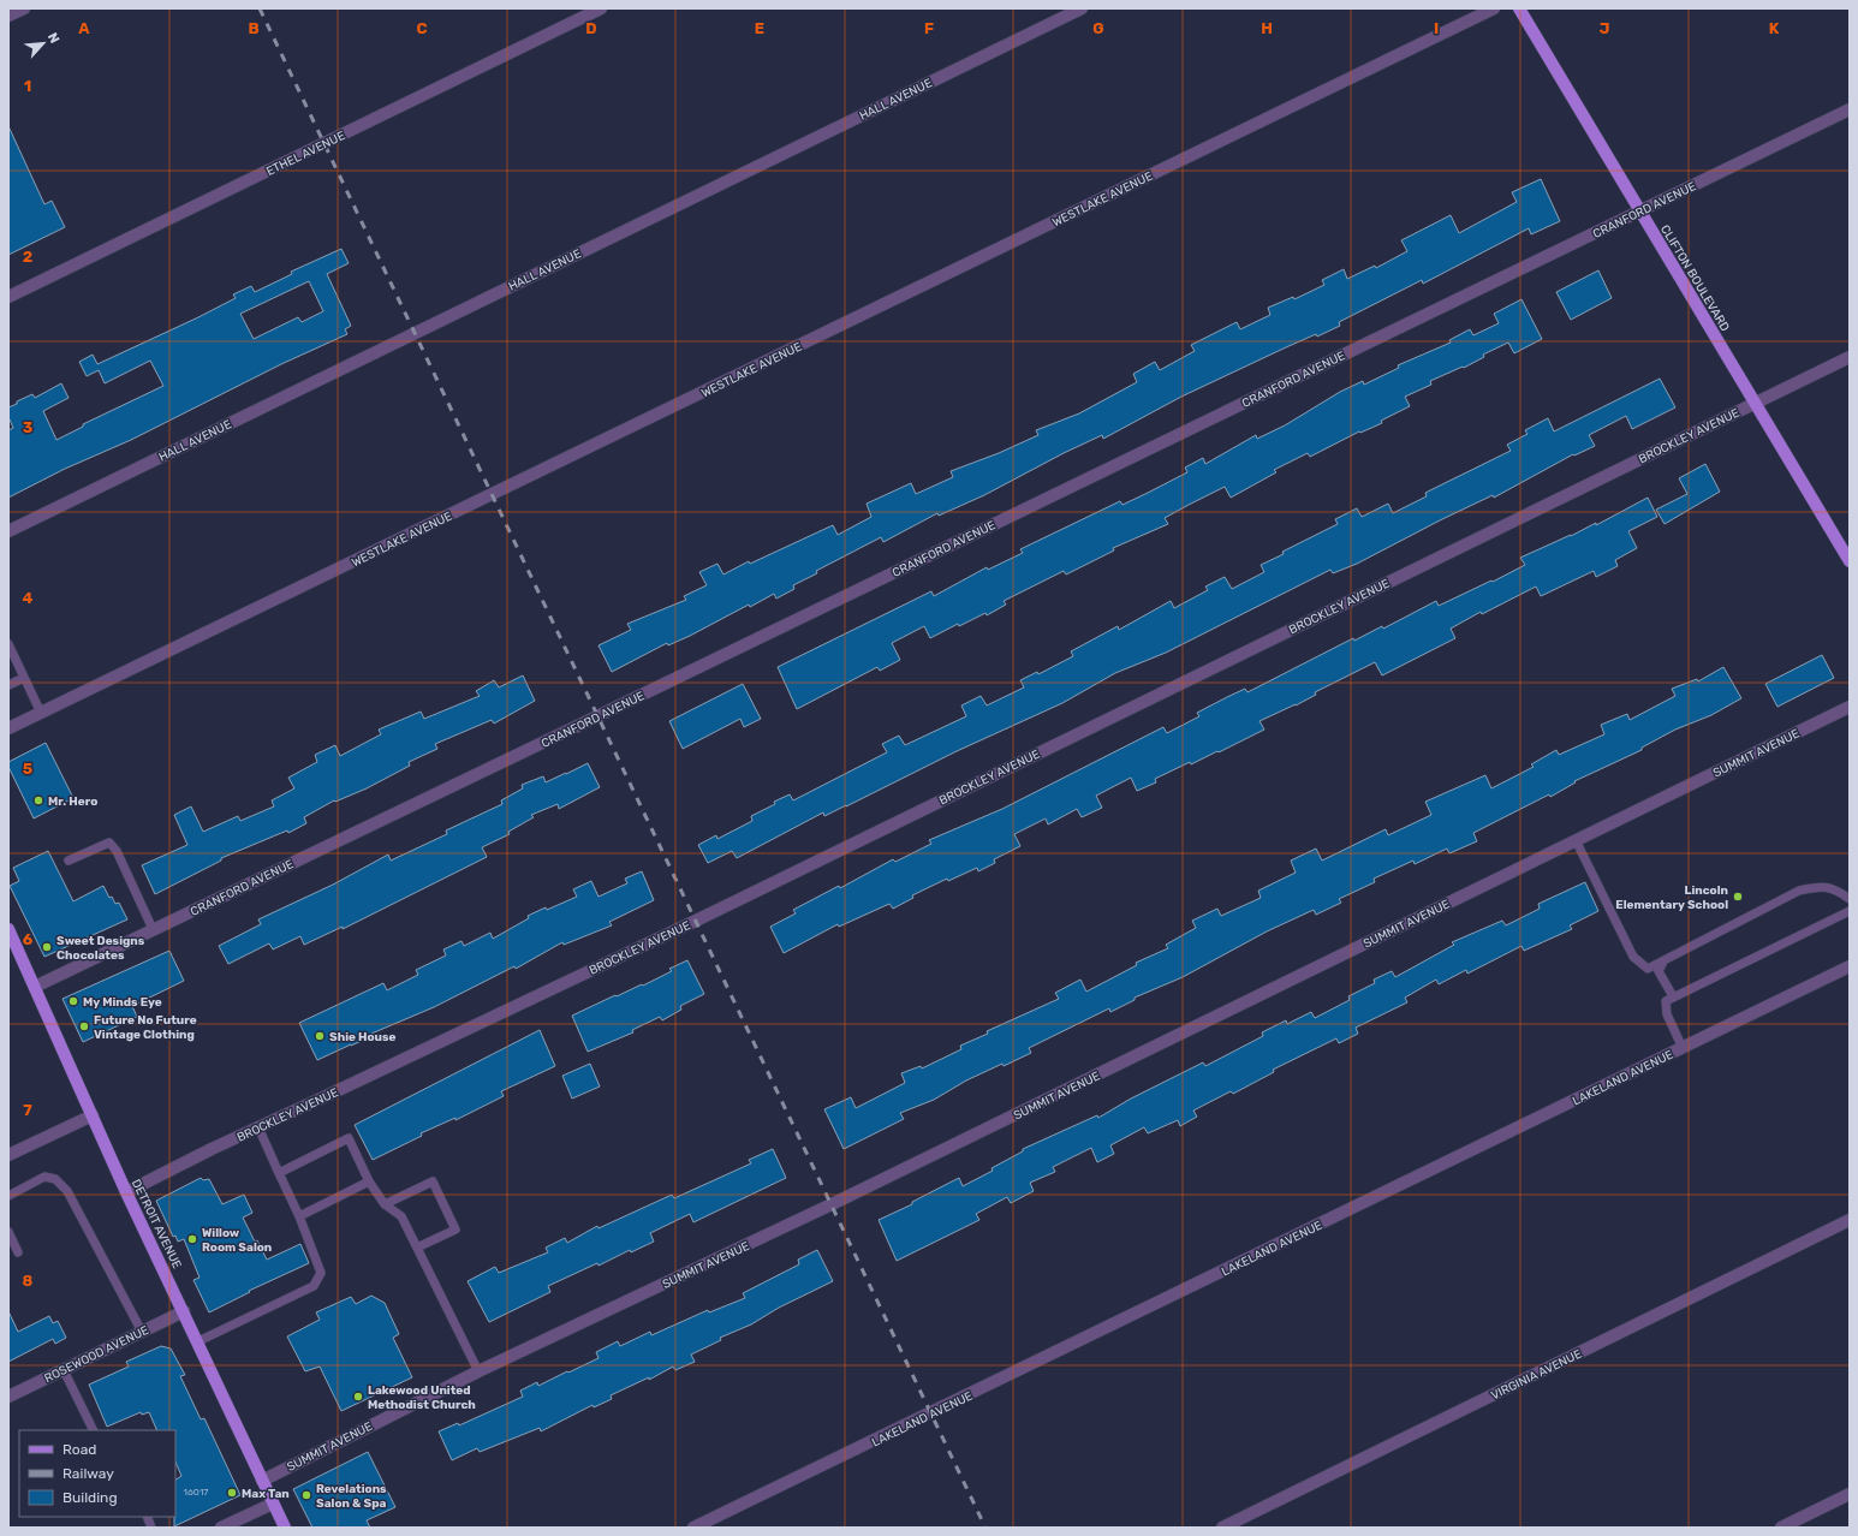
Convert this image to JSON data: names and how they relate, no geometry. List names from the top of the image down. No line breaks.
{"streets":{"main road":["CLIFTON BOULEVARD","DETROIT AVENUE"],"street":["HALL AVENUE","ETHEL AVENUE","WESTLAKE AVENUE","CRANFORD AVENUE","BROCKLEY AVENUE","SUMMIT AVENUE","LAKELAND AVENUE","ROSEWOOD AVENUE","VIRGINIA AVENUE"]},"crossings":[["CRANFORD AVENUE","CLIFTON BOULEVARD"],["CRANFORD AVENUE","DETROIT AVENUE"],["CLIFTON BOULEVARD","BROCKLEY AVENUE"],["BROCKLEY AVENUE","DETROIT AVENUE"],["SUMMIT AVENUE","DETROIT AVENUE"],["DETROIT AVENUE","ROSEWOOD AVENUE"]],"places":["Mr. Hero","Lincoln Elementary School","Sweet Designs Chocolates","My Minds Eye","Future No Future Vintage Clothing","Shie House","Willow Room Salon","Lakewood United Methodist Church","Max Tan","Revelations Salon & Spa"],"house_numbers":["16017"],"legend":["Road","Railway","Building"],"north":"top right","grid":{"columns":["A","B","C","D","E","F","G","H","I","J","K"],"rows":["1","2","3","4","5","6","7","8"]}}
